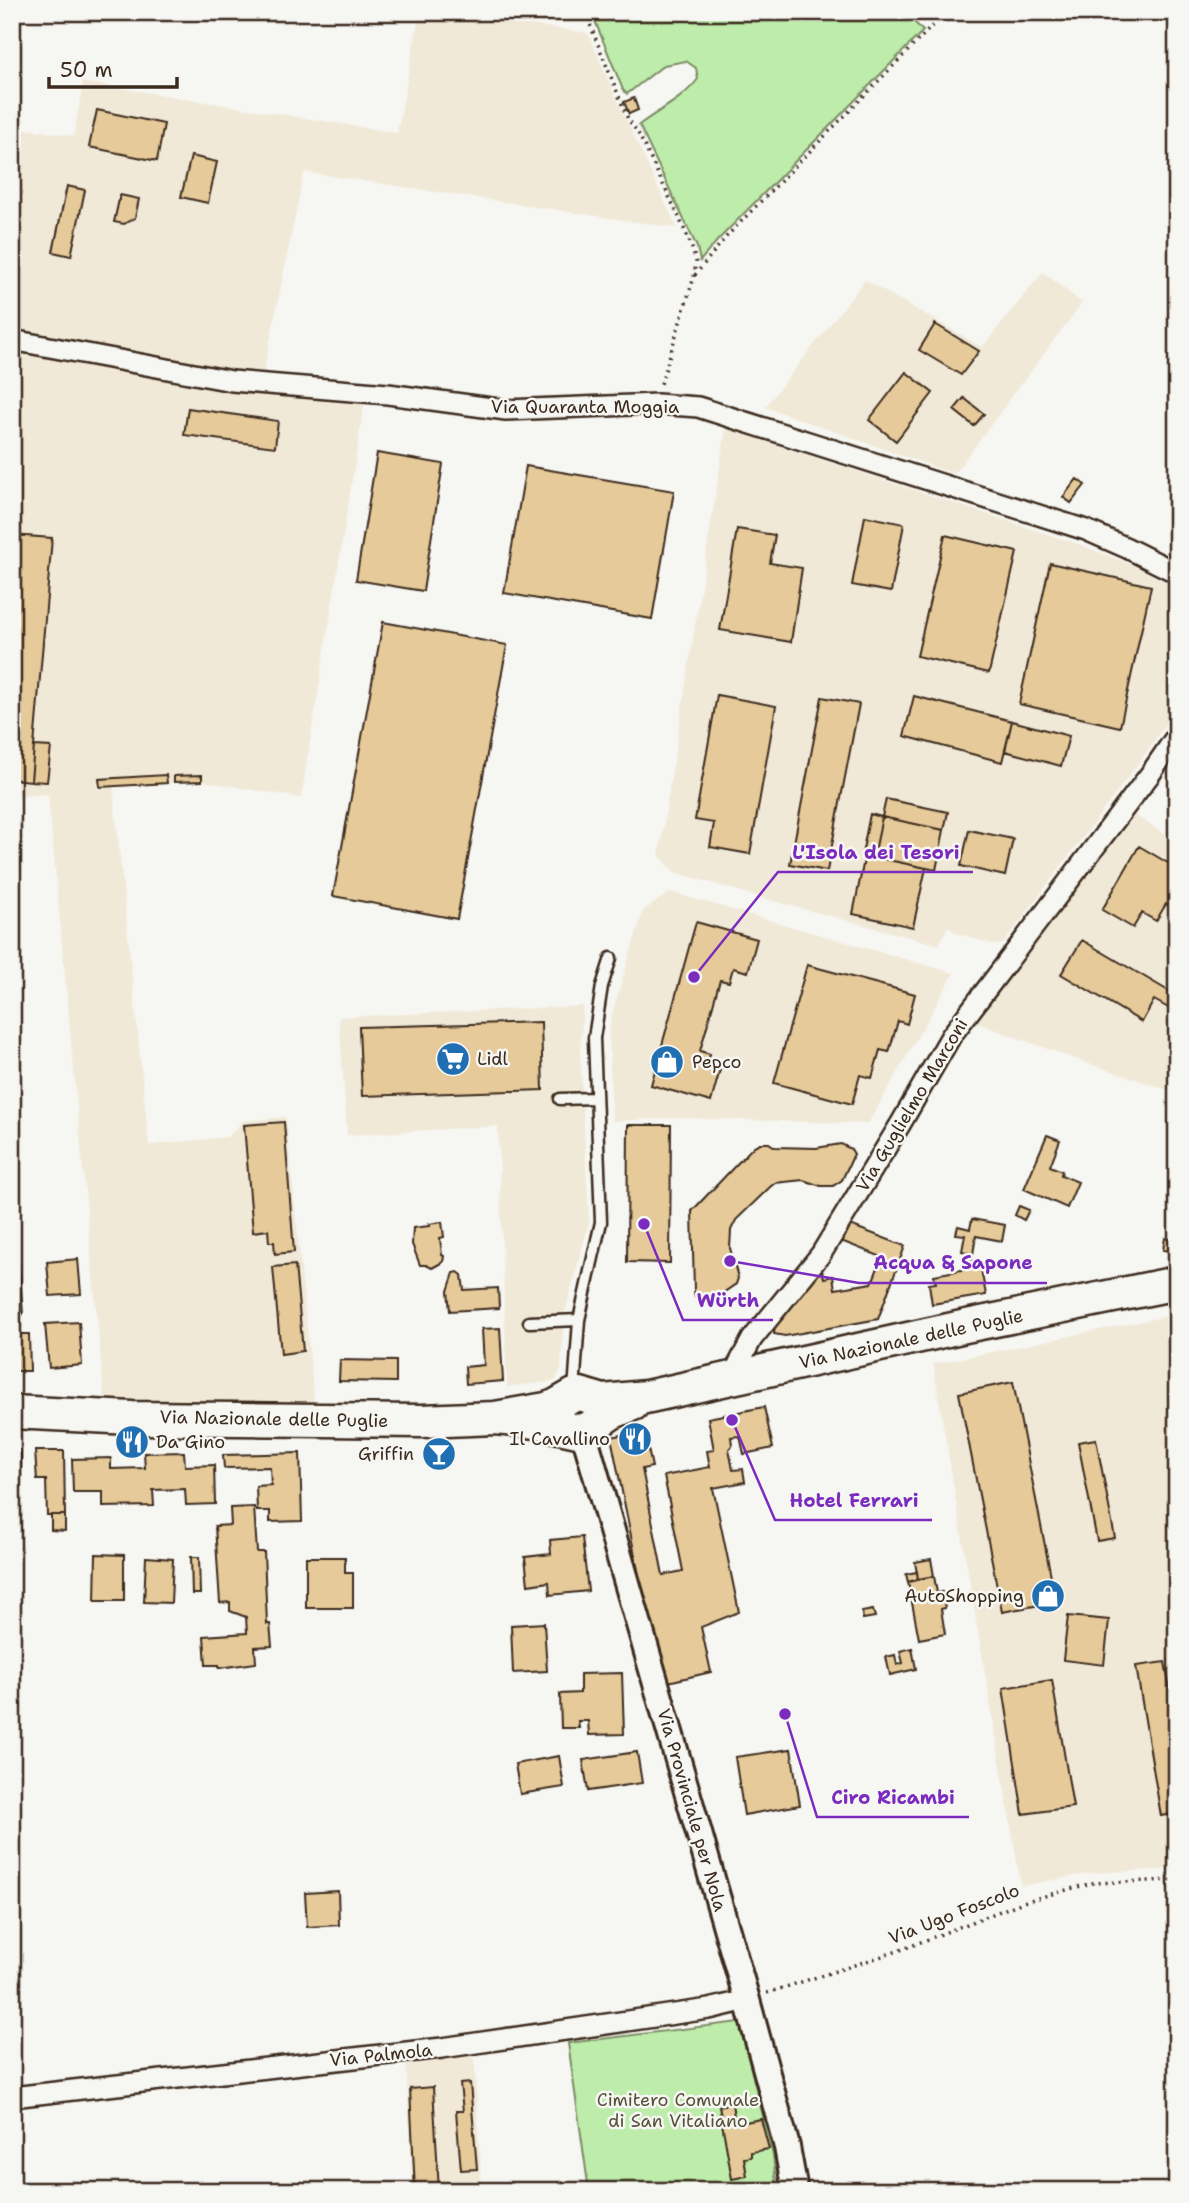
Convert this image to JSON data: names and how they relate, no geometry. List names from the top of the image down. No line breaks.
{"streets":{"main road":["Via Nazionale delle Puglie"],"street":["Via Quaranta Moggia","Via Guglielmo Marconi","Via Provinciale per Nola","Via Palmola"],"path":["Via Ugo Foscolo"]},"crossings":[["Via Guglielmo Marconi","Via Nazionale delle Puglie"],["Via Nazionale delle Puglie","Via Provinciale per Nola"],["Via Provinciale per Nola","Via Ugo Foscolo"],["Via Provinciale per Nola","Via Palmola"],["Via Ugo Foscolo","Via Palmola"]],"parks":["Cimitero Comunale di San Vitaliano"],"places":{"other":["L'Isola dei Tesori","Würth","Acqua & Sapone","Hotel Ferrari","Ciro Ricambi"],"supermarket":["Lidl"],"shop":["Pepco","AutoShopping"],"restaurant":["Il Cavallino","Da Gino"],"bar":["Griffin"]},"scale_bar":"50 m"}
